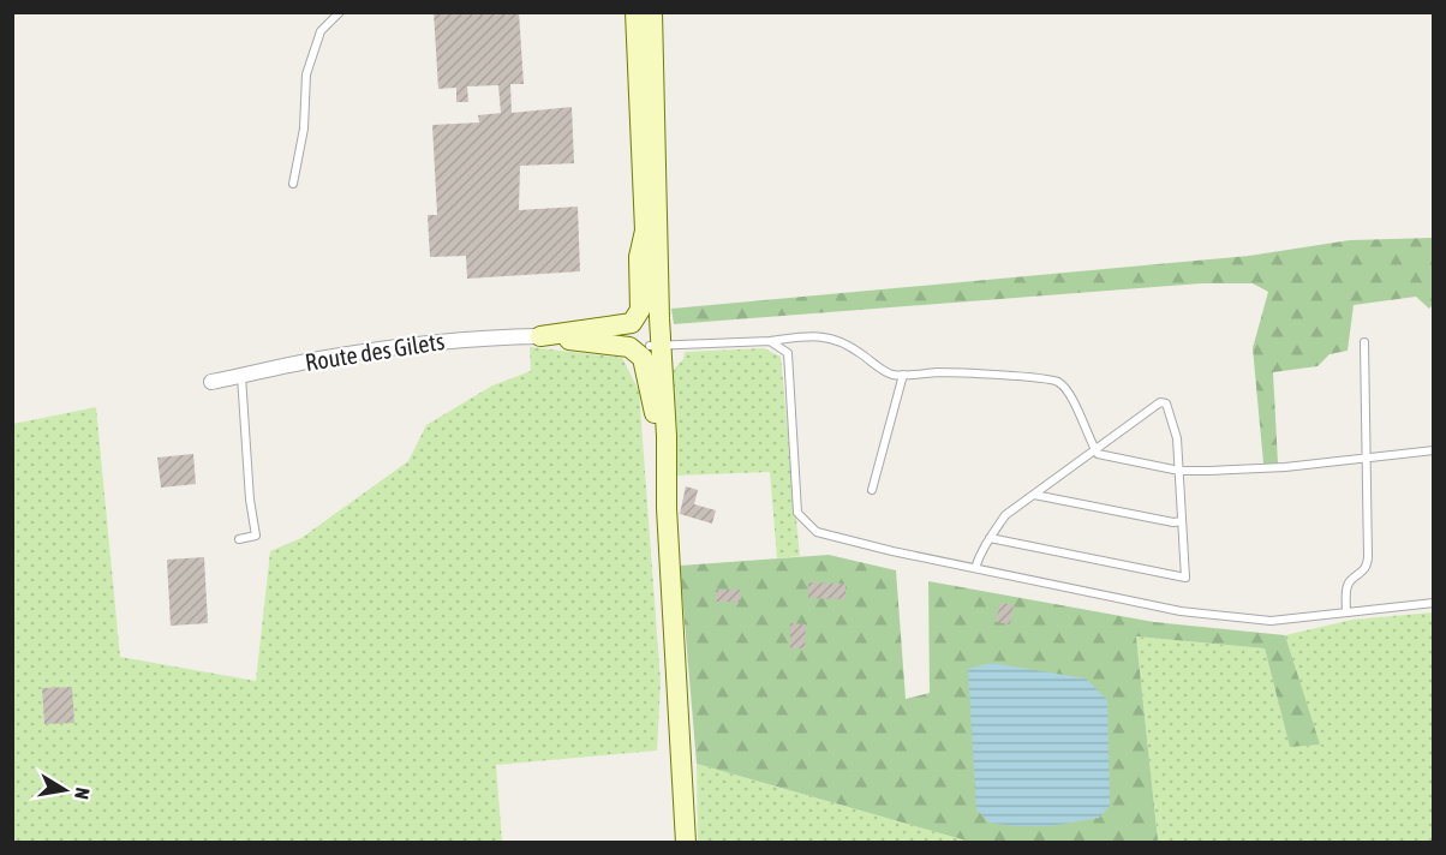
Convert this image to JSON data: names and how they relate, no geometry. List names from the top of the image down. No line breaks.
{"streets":{"main road":["Route des Gilets"]},"north":"right"}
